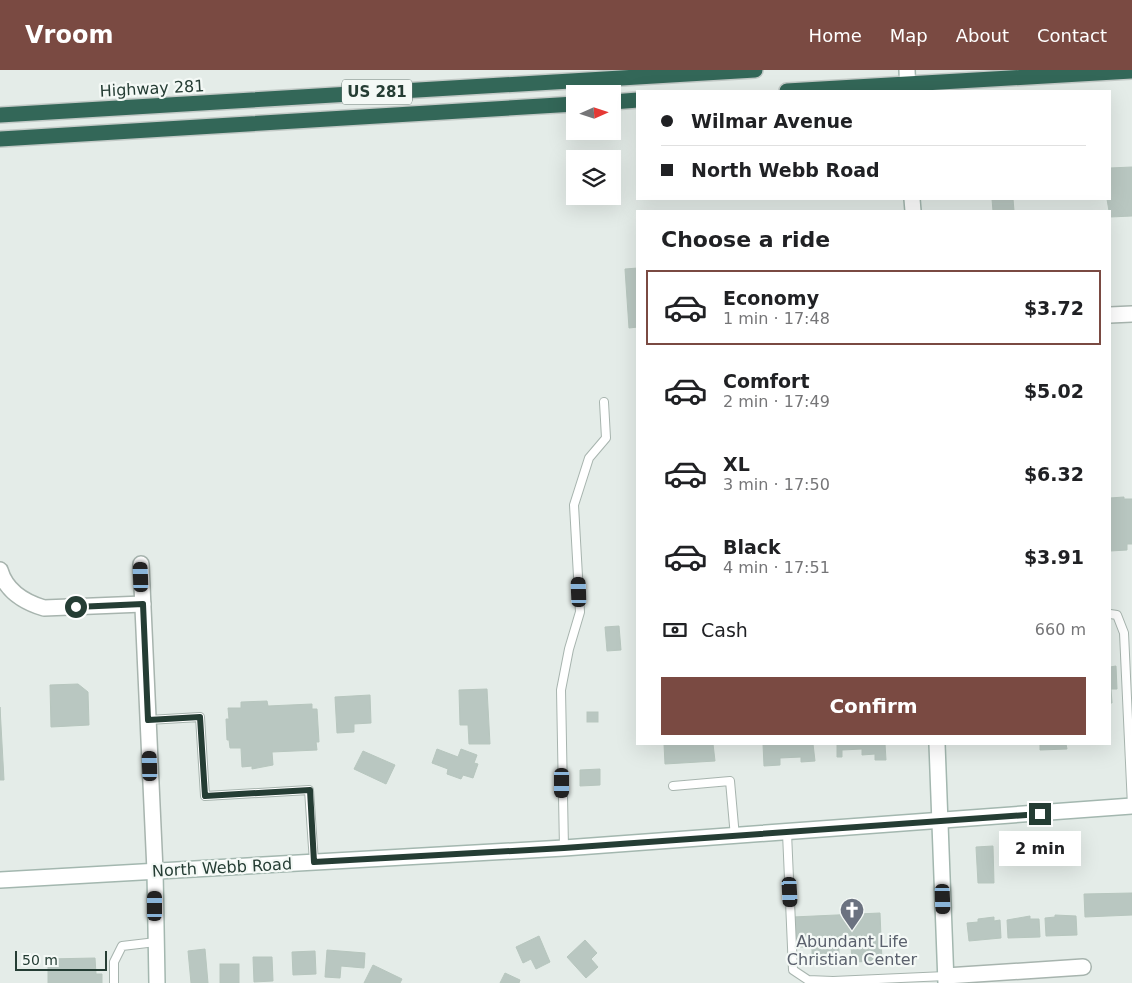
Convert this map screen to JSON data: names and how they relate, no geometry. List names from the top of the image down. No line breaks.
{"streets":{"highway":["Highway 281","US 281"],"main road":["North Webb Road"]},"places":{"church":["Abundant Life Christian Center"]},"scale_bar":"50 m","north":"right","page":{"header":"Vroom","nav":["Home","Map","About","Contact"],"banner":["Wilmar Avenue","North Webb Road"],"heading":"Choose a ride","list":[{"name":"Economy","note":"1 min · 17:48","value":"$3.72"},{"name":"Comfort","note":"2 min · 17:49","value":"$5.02"},{"name":"XL","note":"3 min · 17:50","value":"$6.32"},{"name":"Black","note":"4 min · 17:51","value":"$3.91"}],"pay":["Cash","660 m"],"buttons":"Confirm","bubble":"2 min","scale":"50 m"}}
